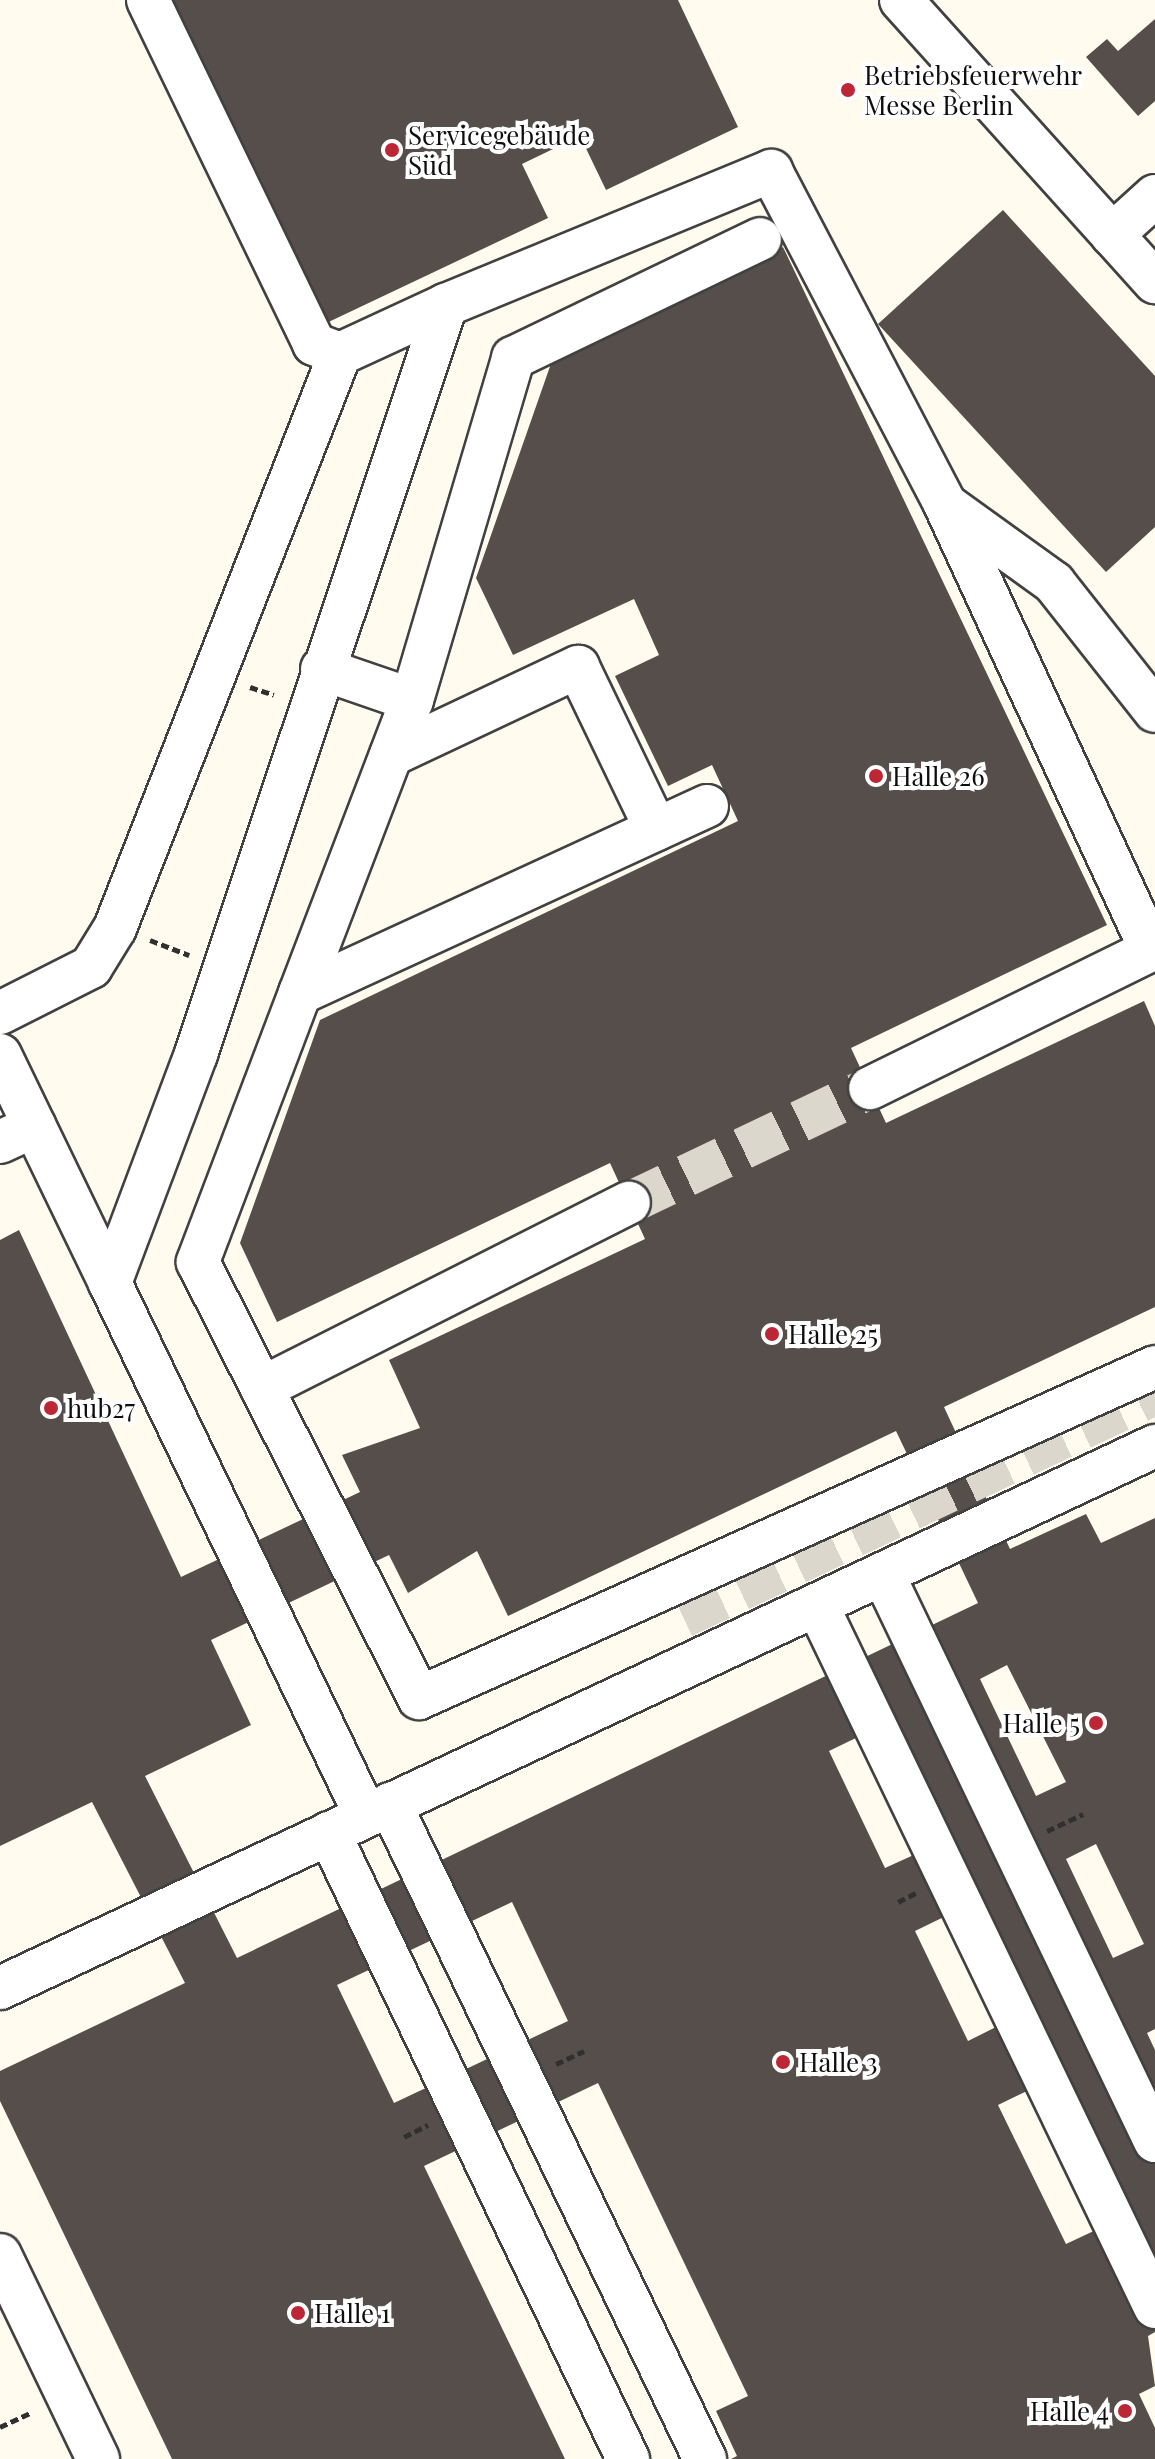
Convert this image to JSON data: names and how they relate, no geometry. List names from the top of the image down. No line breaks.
{"places":["Betriebsfeuerwehr Messe Berlin","Servicegebäude Süd","Halle 26","Halle 25","hub27","Halle 5","Halle 3","Halle 1","Halle 4"]}
